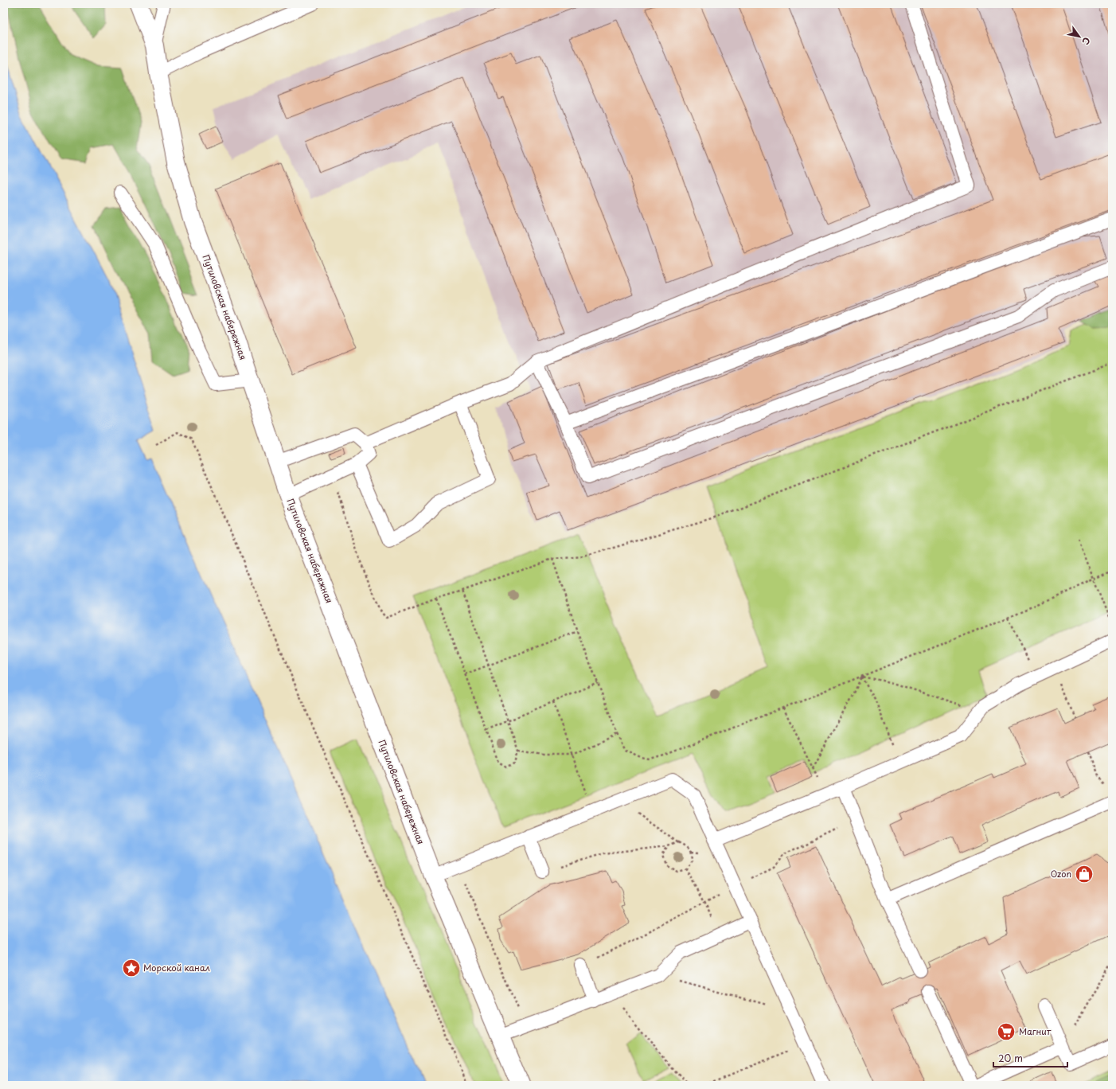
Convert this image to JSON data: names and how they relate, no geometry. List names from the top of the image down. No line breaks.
{"streets":{"street":["Путиловская набережная"]},"places":{"shop":["Ozon"],"place":["Морской канал"],"supermarket":["Магнит"]},"scale_bar":"20 m","north":"bottom right"}
